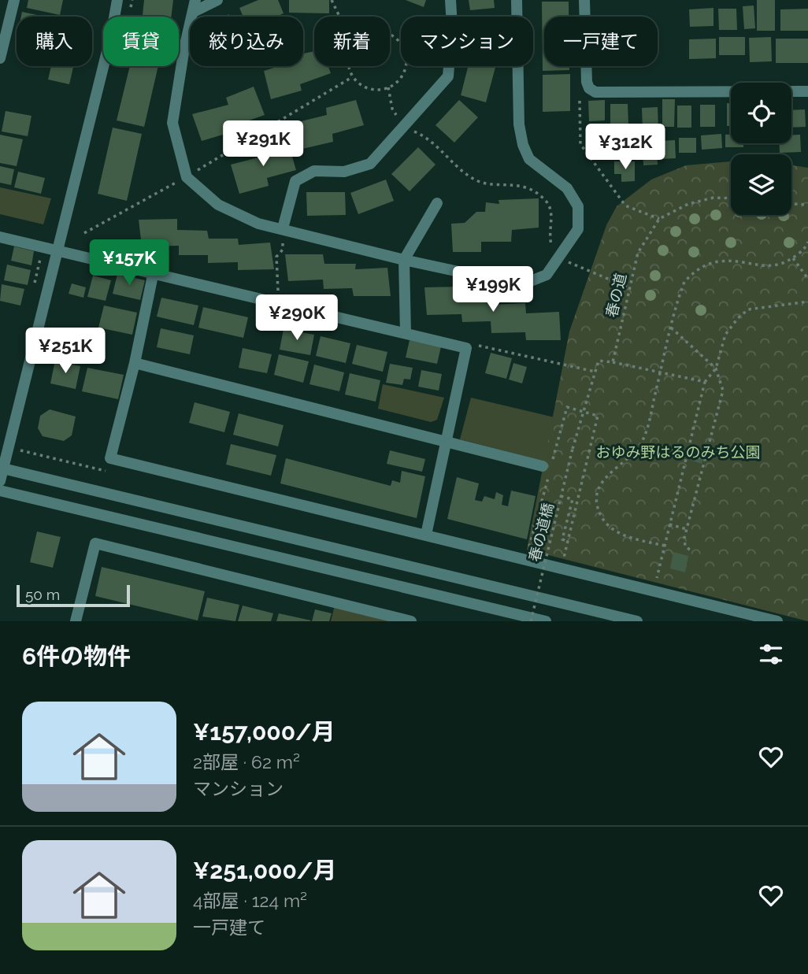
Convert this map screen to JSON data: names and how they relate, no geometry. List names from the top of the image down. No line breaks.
{"streets":{"path":["春の道","春の道橋"]},"parks":["おゆみ野はるのみち公園"],"scale_bar":"50 m","page":{"chip":["購入","賃貸","絞り込み","新着","マンション","一戸建て"],"price":["¥291K","¥312K","¥157K","¥199K","¥290K","¥251K"],"scale":"50 m","heading":"6件の物件","list":[{"name":"¥157,000/月","note":"2部屋 · 62 m² · マンション"},{"name":"¥251,000/月","note":"4部屋 · 124 m² · 一戸建て"}]}}
